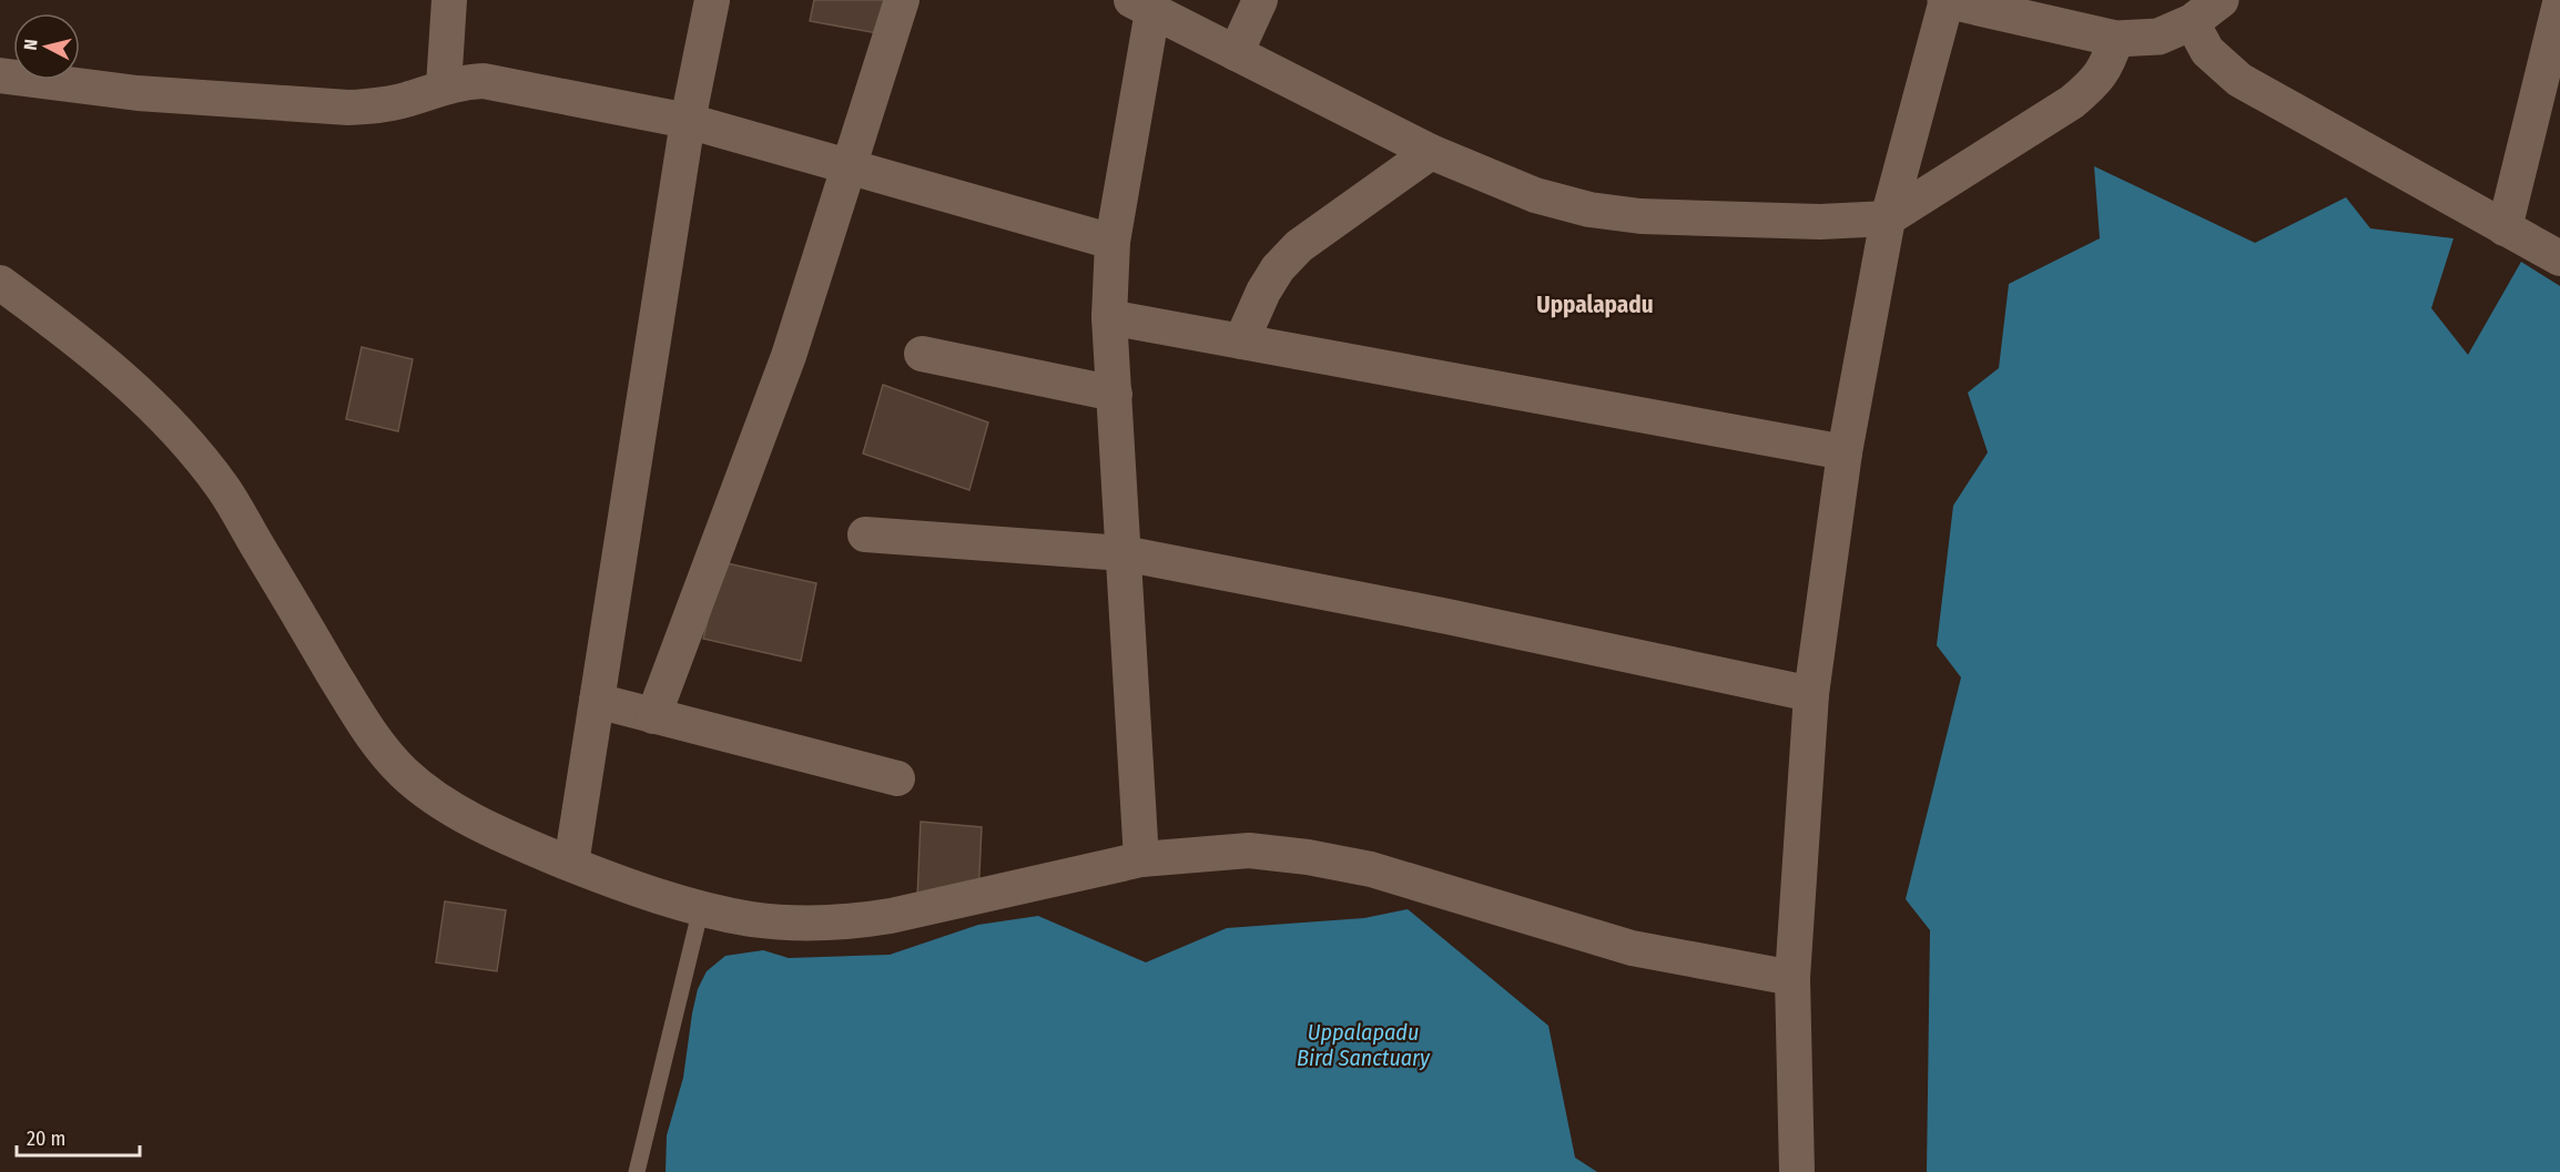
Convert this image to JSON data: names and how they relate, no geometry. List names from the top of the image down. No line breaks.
{"districts":["Uppalapadu"],"water":["Uppalapadu Bird Sanctuary"],"scale_bar":"20 m","north":"left"}
